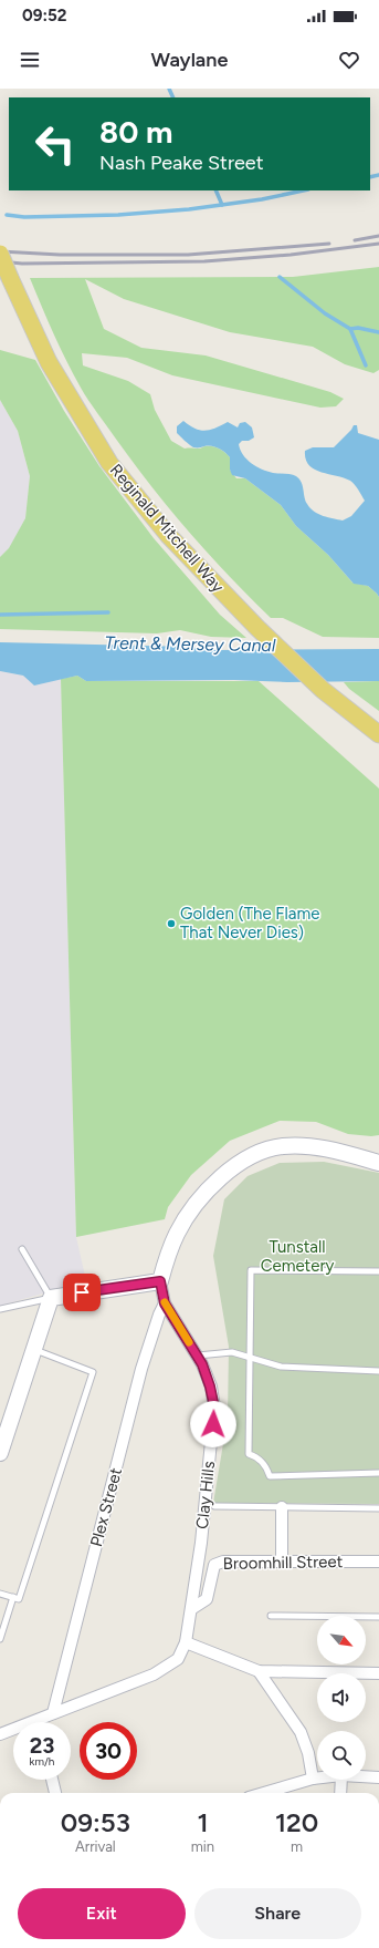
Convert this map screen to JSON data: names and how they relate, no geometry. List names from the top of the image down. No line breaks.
{"streets":{"main road":["Reginald Mitchell Way"],"street":["Clay Hills","Plex Street","Broomhill Street"]},"crossings":[["Clay Hills","Plex Street"],["Clay Hills","Broomhill Street"]],"water":["Trent & Mersey Canal"],"parks":["Tunstall Cemetery"],"places":["Golden (The Flame That Never Dies)"],"north":"bottom right","page":{"status":"09:52","header":"Waylane","turn":["80 m","Nash Peake Street"],"speed":"23 km/h","limit":"30","eta":["09:53","Arrival","1","min","120","m"],"buttons":["Exit","Share"]}}
